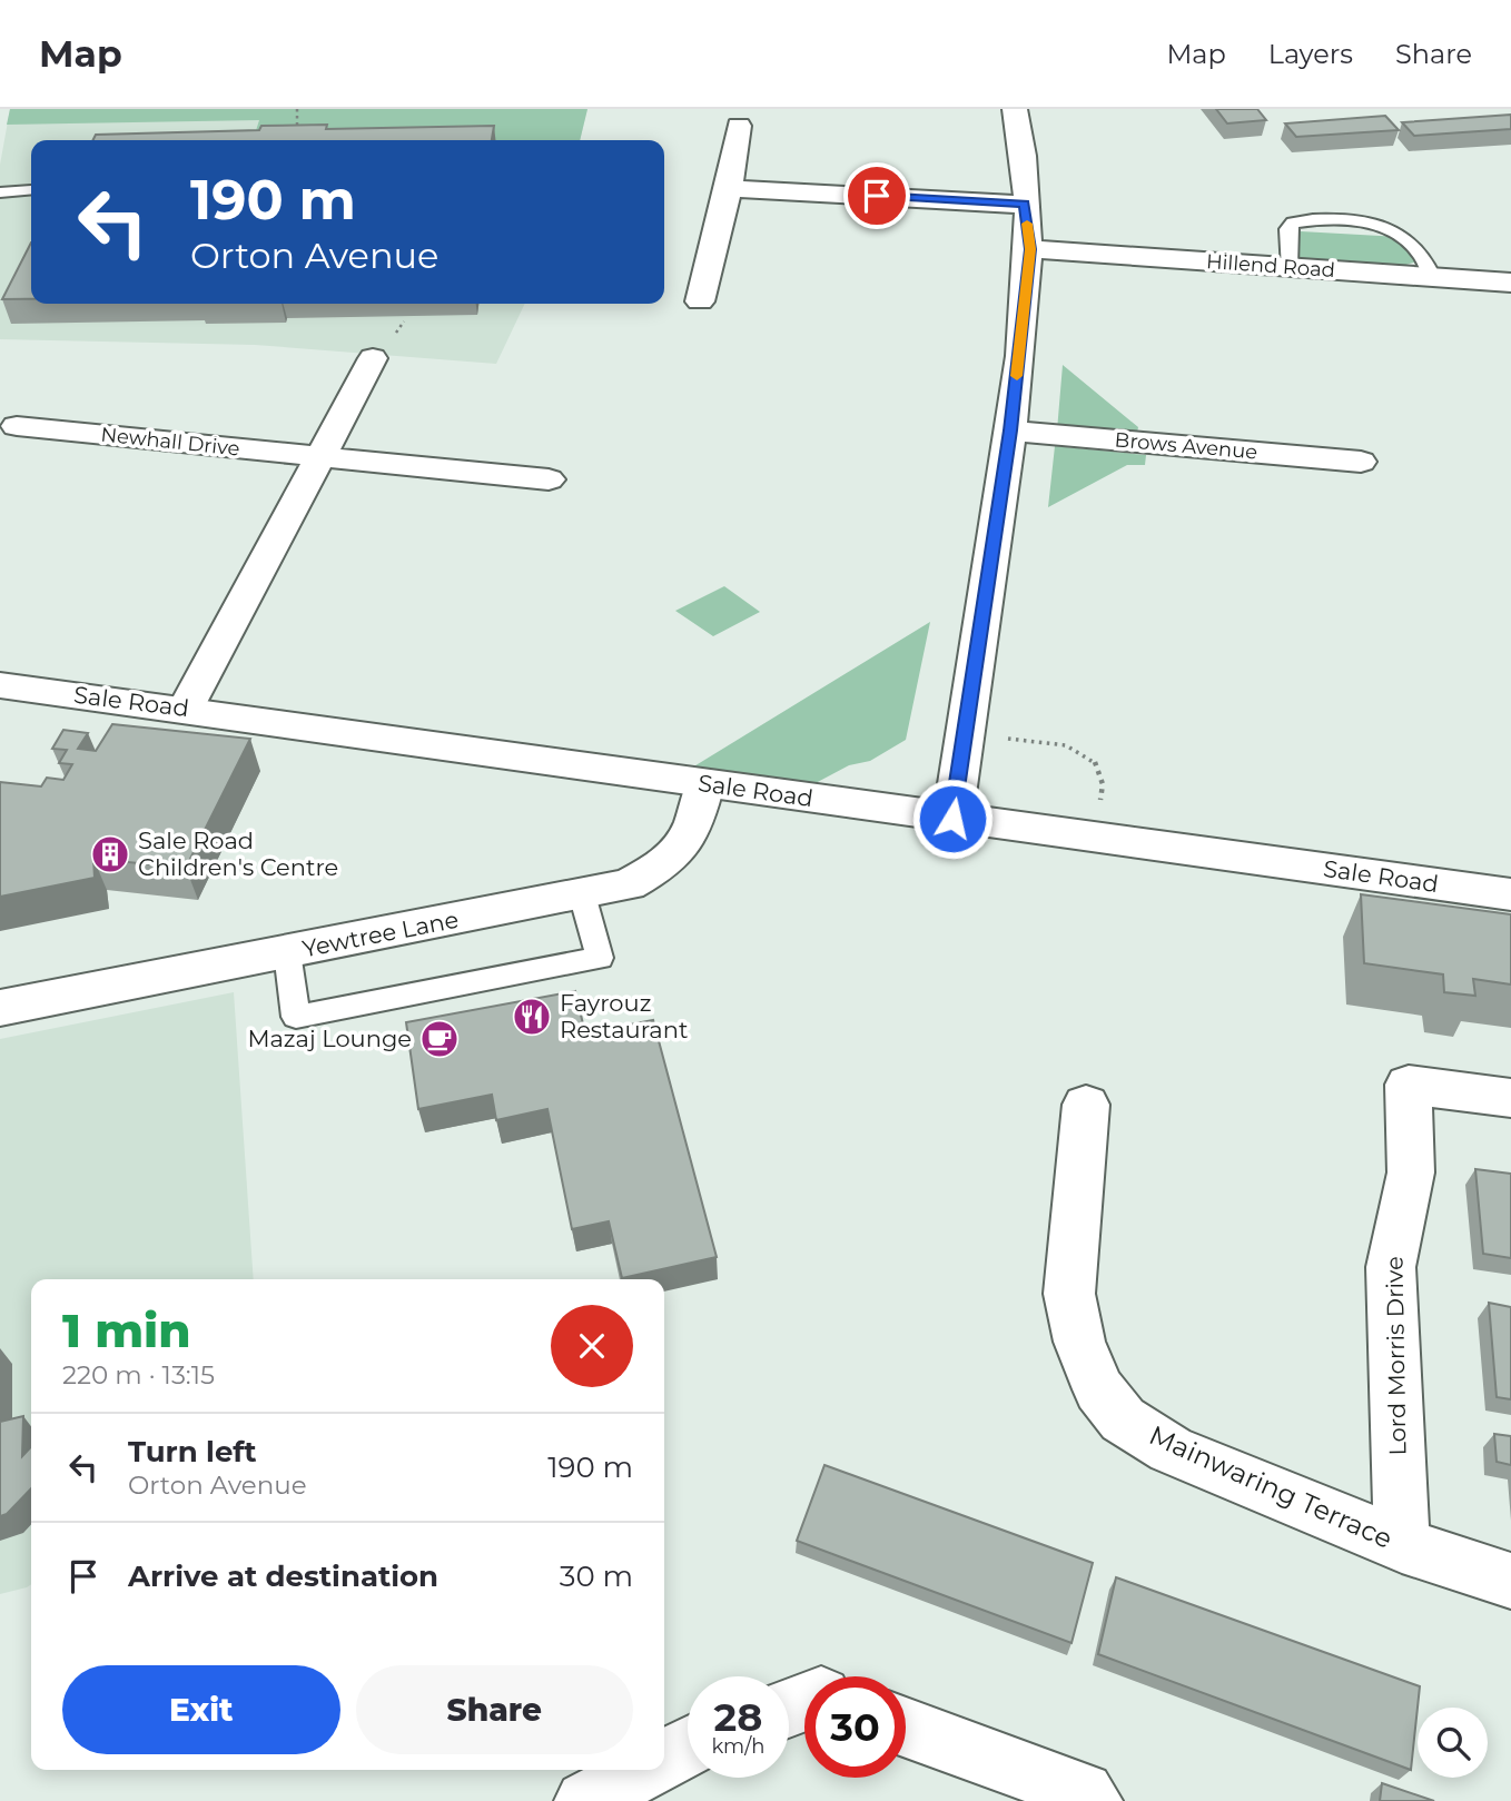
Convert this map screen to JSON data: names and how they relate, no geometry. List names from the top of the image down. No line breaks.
{"streets":{"street":["Hillend Road","Newhall Drive","Brows Avenue","Sale Road","Yewtree Lane","Lord Morris Drive","Mainwaring Terrace"]},"crossings":[["Sale Road","Yewtree Lane"],["Lord Morris Drive","Mainwaring Terrace"]],"places":{"building":["Sale Road Children's Centre"],"restaurant":["Fayrouz Restaurant"],"cafe":["Mazaj Lounge"]},"page":{"header":"Map","nav":["Map","Layers","Share"],"turn":["190 m","Orton Avenue"],"heading":["1 min","220 m · 13:15"],"list":[{"name":"Turn left","note":"Orton Avenue","value":"190 m"},{"name":"Arrive at destination","value":"30 m"}],"buttons":["Exit","Share"],"speed":"28 km/h","limit":"30"}}
